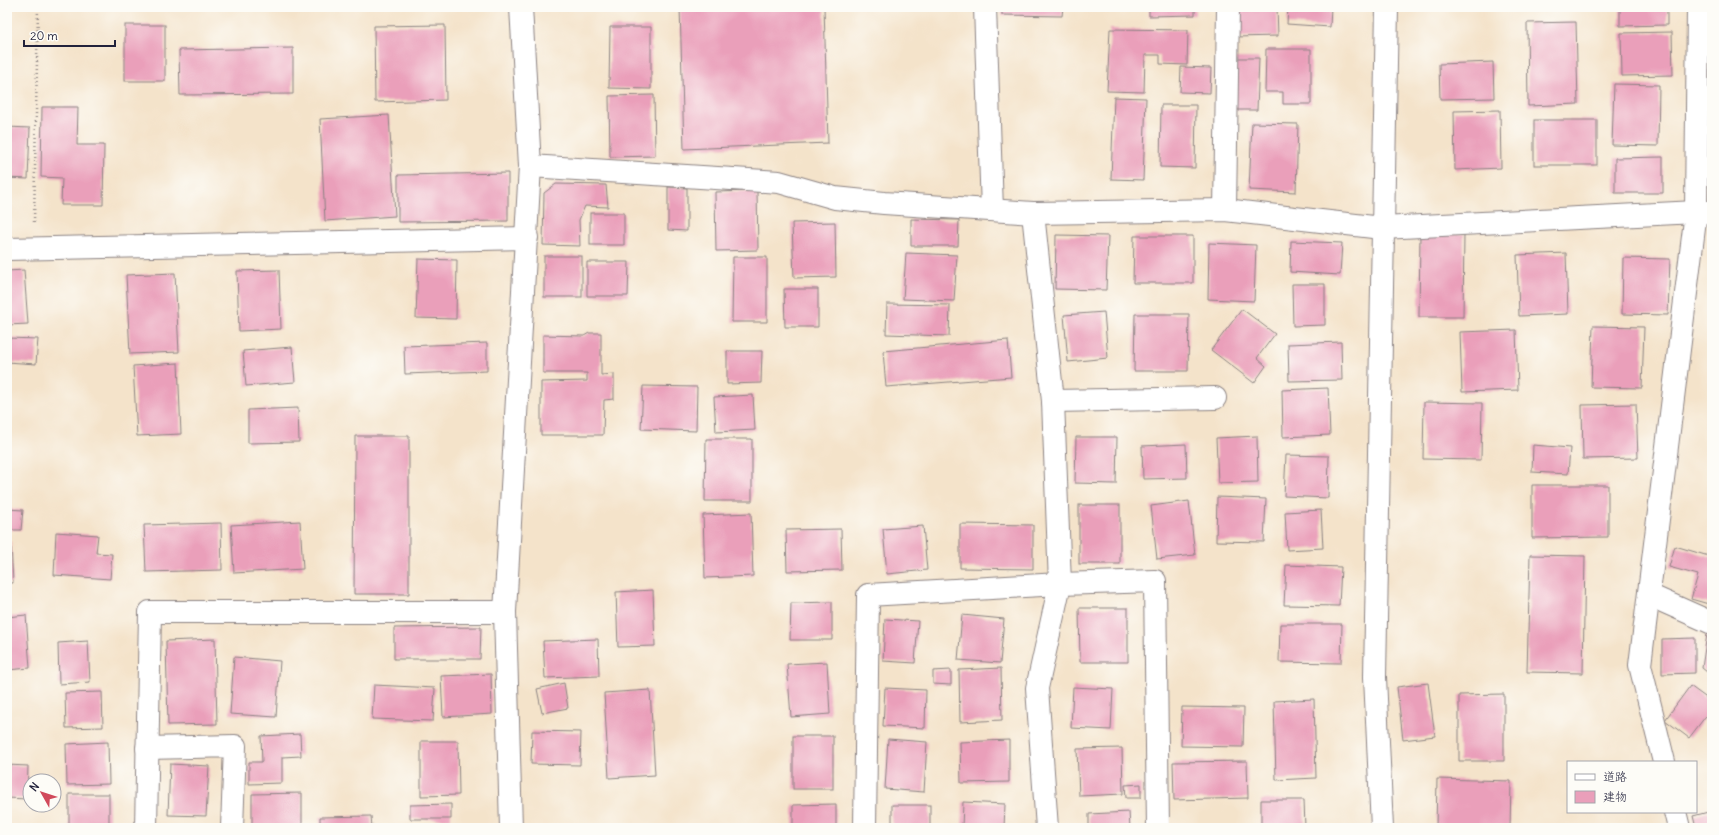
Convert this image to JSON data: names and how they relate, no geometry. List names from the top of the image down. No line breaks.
{"legend":["道路","建物"],"scale_bar":"20 m","north":"top left"}
